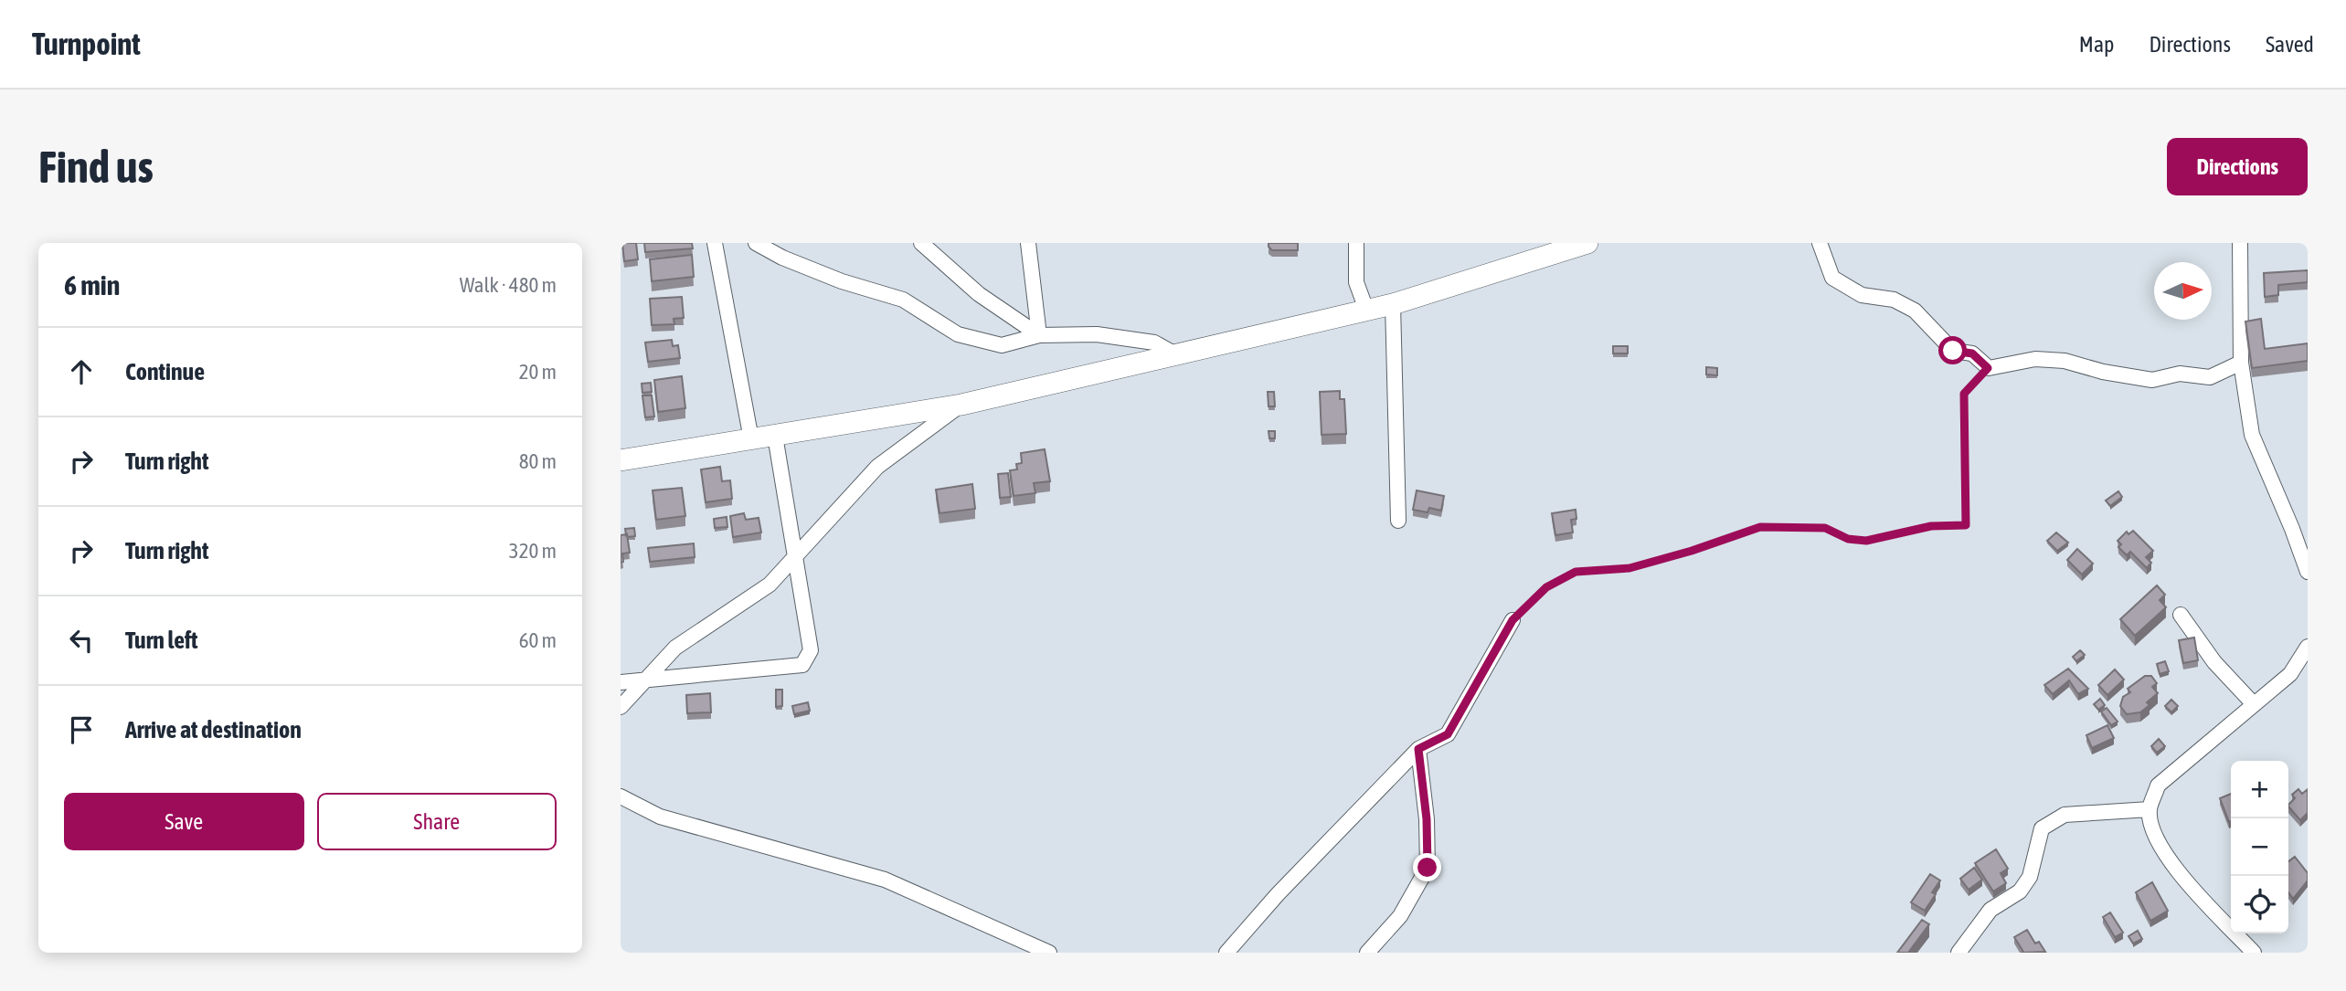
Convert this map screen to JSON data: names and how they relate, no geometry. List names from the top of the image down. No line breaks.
{"north":"right","page":{"header":"Turnpoint","nav":["Map","Directions","Saved"],"buttons":["Directions",["Save","Share"]],"title":"Find us","heading":["6 min","Walk · 480 m"],"list":[["Continue","20 m"],["Turn right","80 m"],["Turn right","320 m"],["Turn left","60 m"],"Arrive at destination"],"map_buttons":["+","−"]}}
